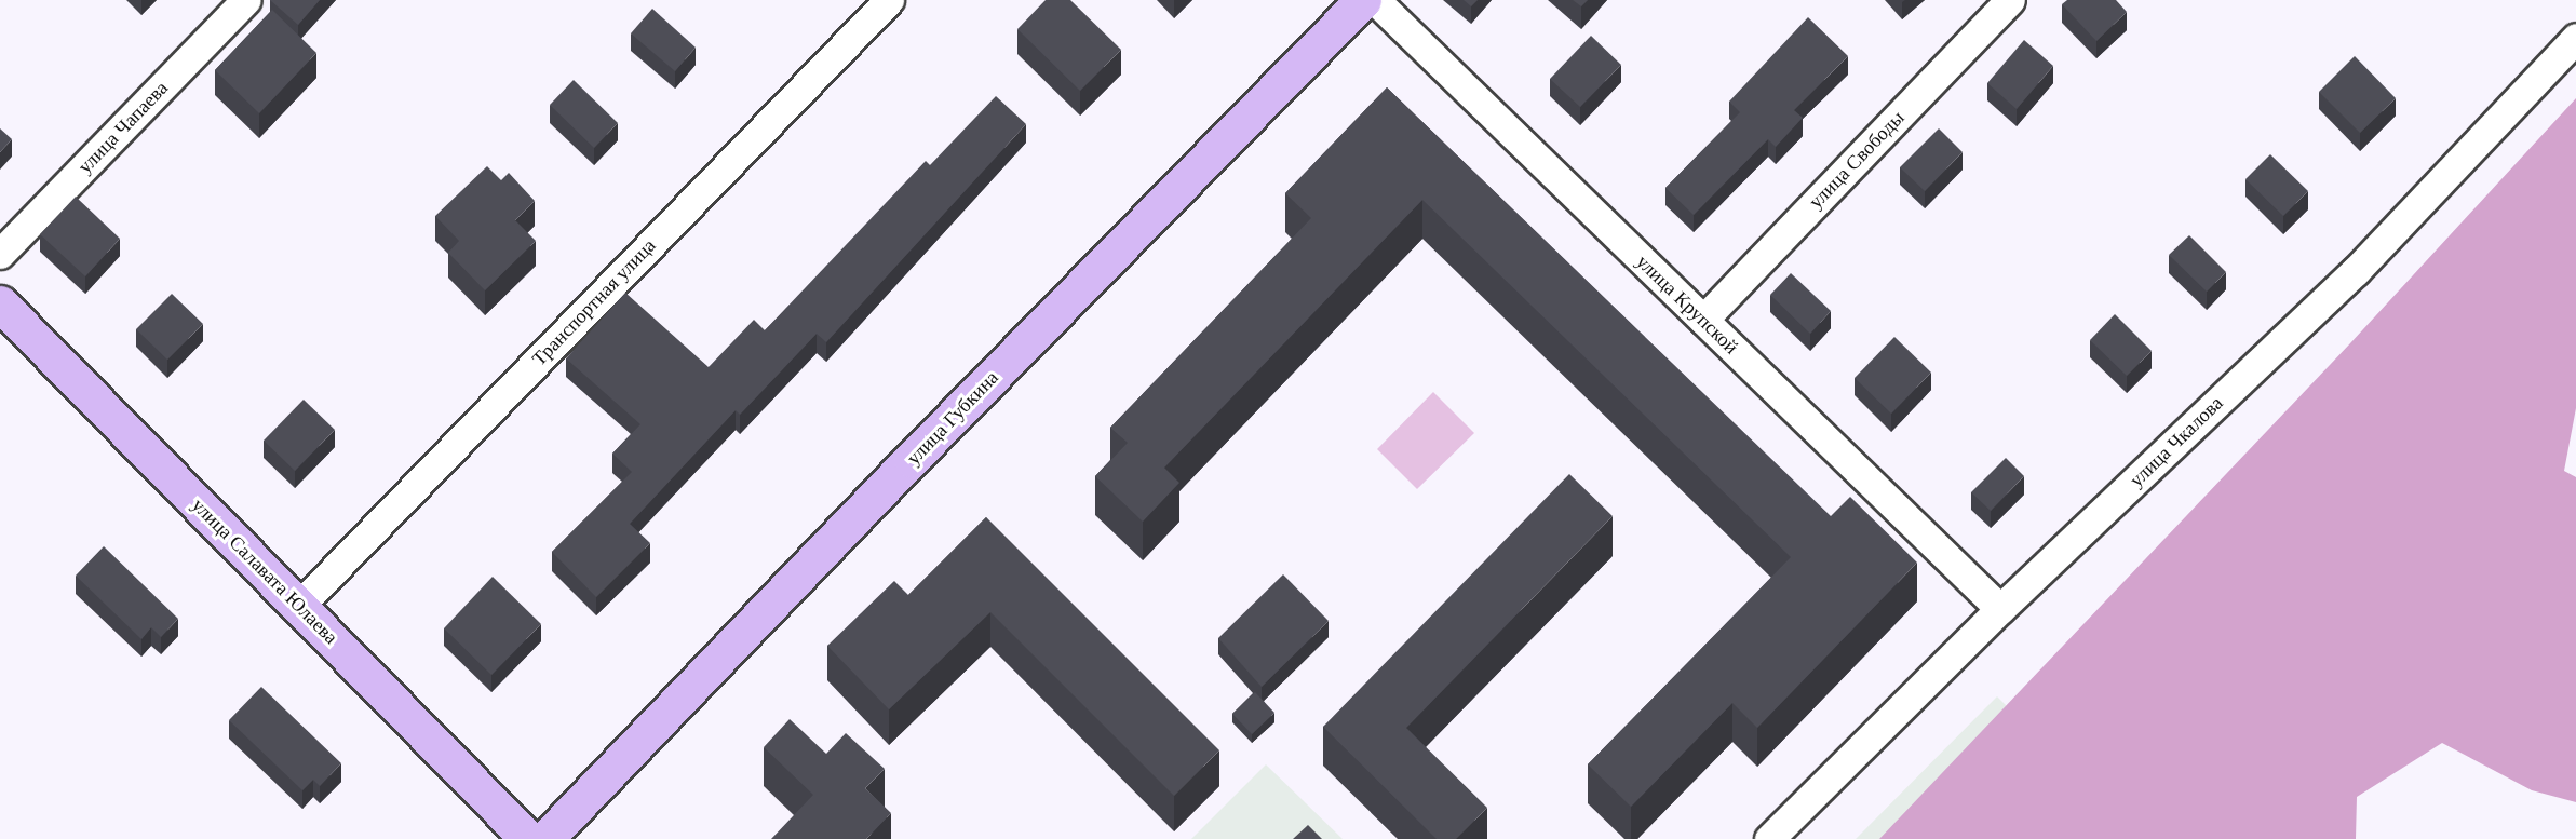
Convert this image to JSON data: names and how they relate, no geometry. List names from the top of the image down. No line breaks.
{"streets":{"main road":["улица Губкина","улица Салавата Юлаева"],"street":["улица Чапаева","улица Свободы","Транспортная улица","улица Крупской","улица Чкалова"]},"crossings":[["улица Свободы","улица Крупской"],["Транспортная улица","улица Салавата Юлаева"],["улица Крупской","улица Чкалова"]]}
